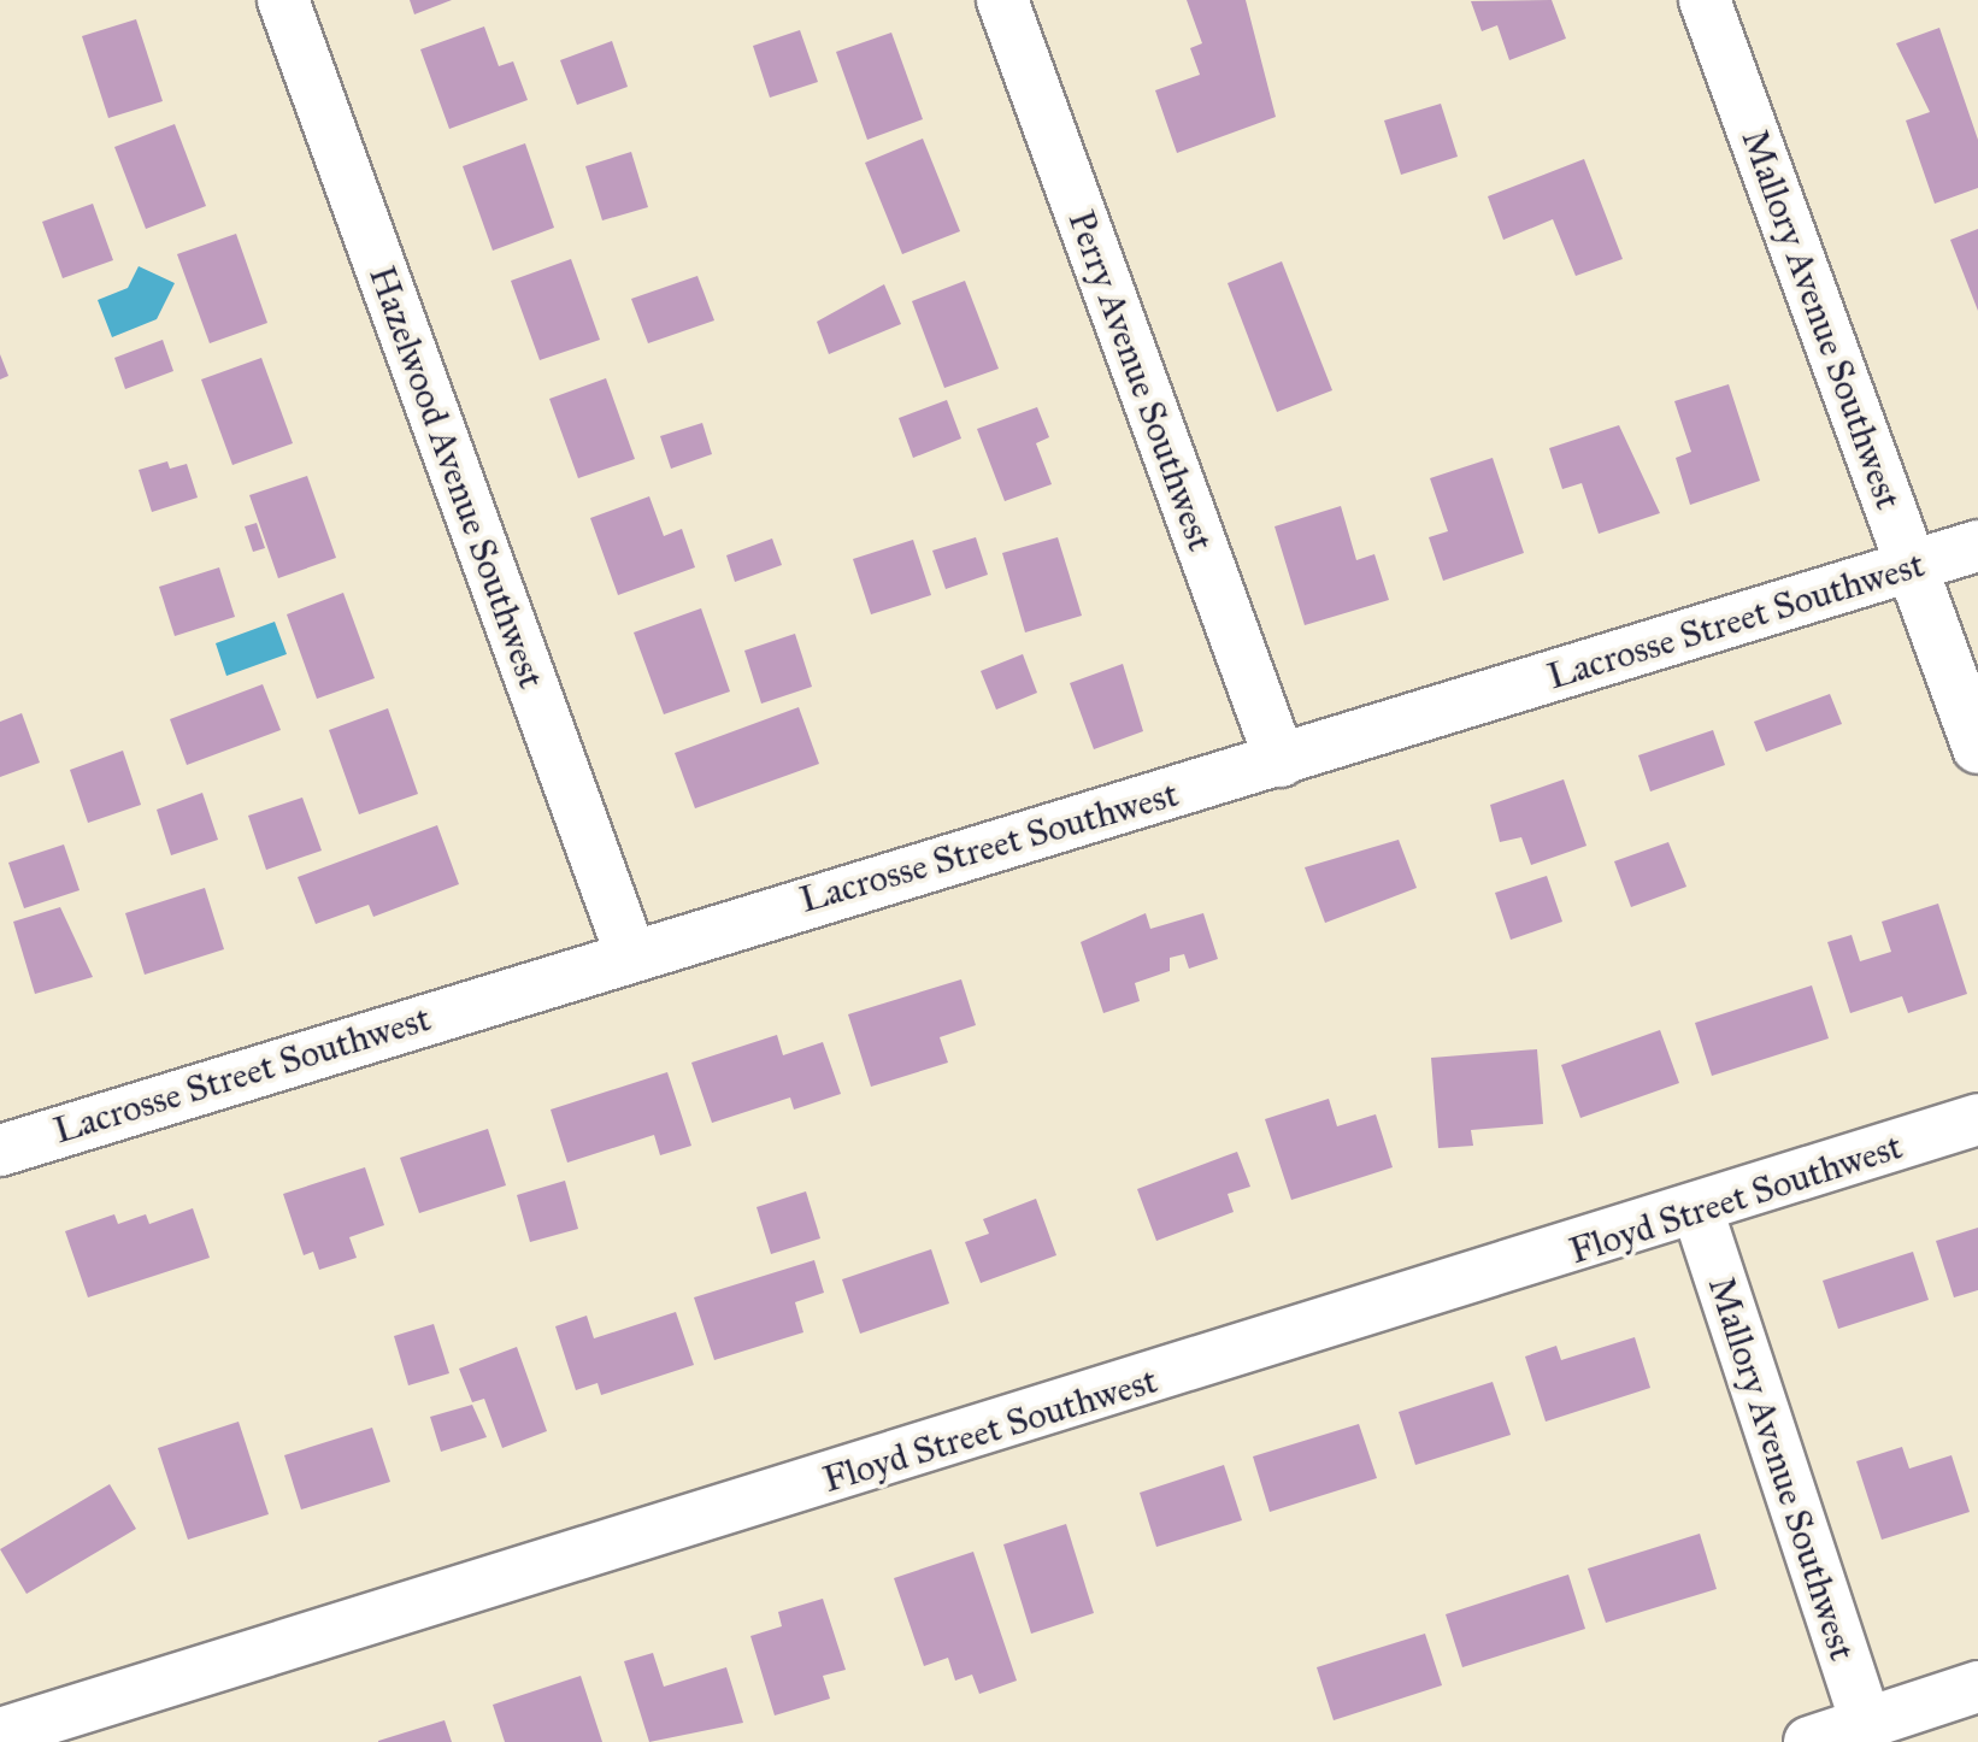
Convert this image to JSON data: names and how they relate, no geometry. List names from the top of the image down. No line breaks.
{"streets":{"street":["Mallory Avenue Southwest","Perry Avenue Southwest","Hazelwood Avenue Southwest","Lacrosse Street Southwest","Floyd Street Southwest"]},"crossings":[["Mallory Avenue Southwest","Lacrosse Street Southwest"],["Mallory Avenue Southwest","Floyd Street Southwest"],["Perry Avenue Southwest","Lacrosse Street Southwest"],["Hazelwood Avenue Southwest","Lacrosse Street Southwest"]]}
